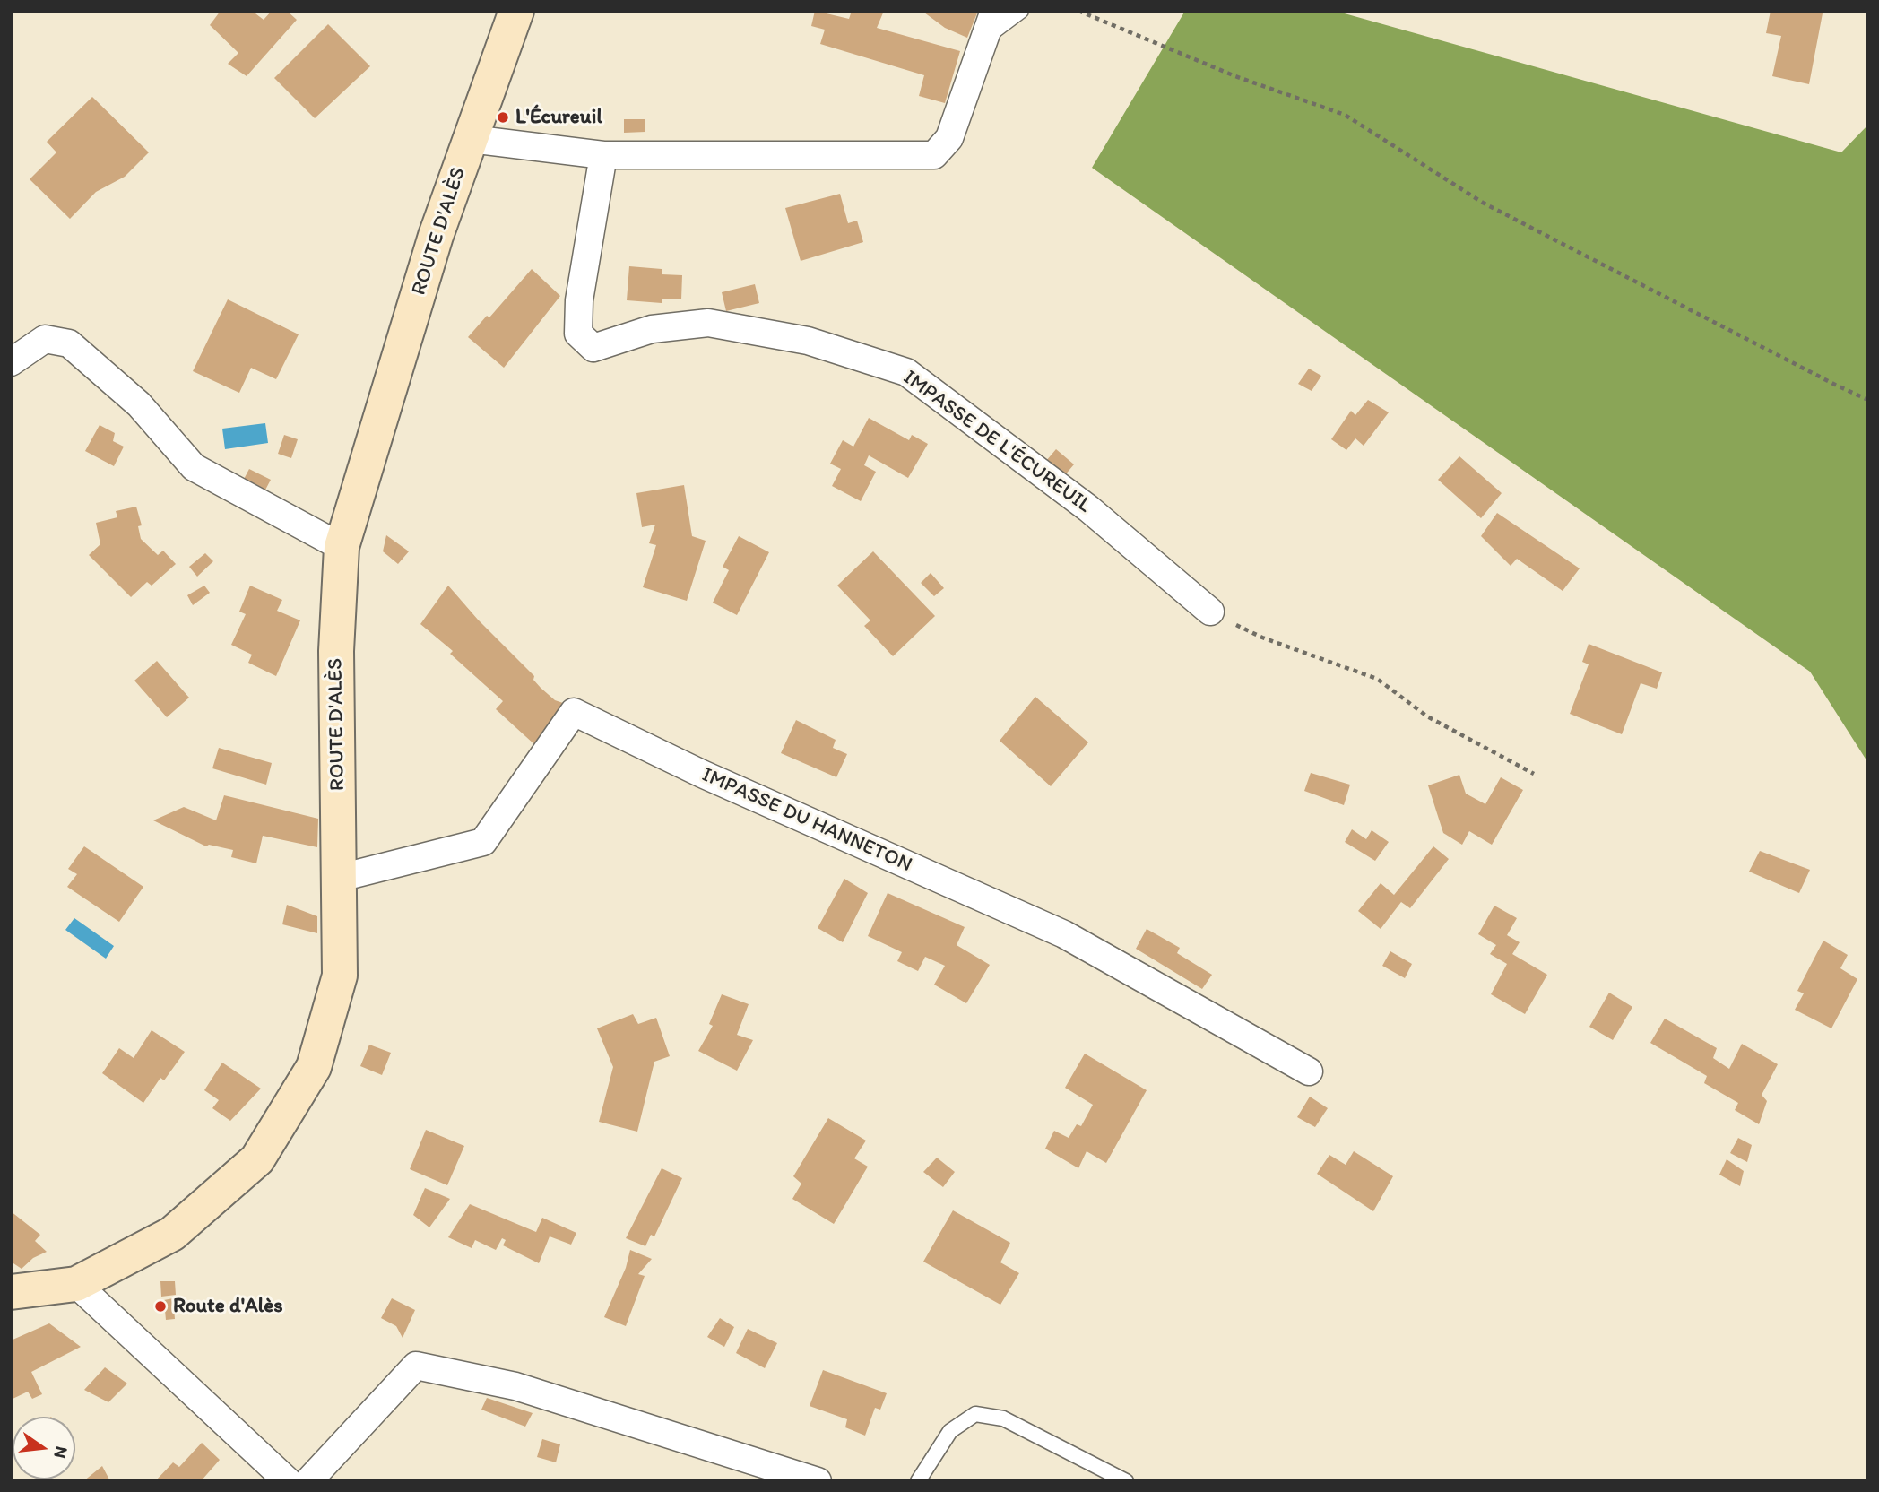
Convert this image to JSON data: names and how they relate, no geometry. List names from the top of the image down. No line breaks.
{"streets":{"main road":["ROUTE D'ALÈS"],"street":["IMPASSE DE L'ÉCUREUIL","IMPASSE DU HANNETON"]},"crossings":[["ROUTE D'ALÈS","IMPASSE DU HANNETON"]],"places":["L'Écureuil","Route d'Alès"],"north":"right"}
